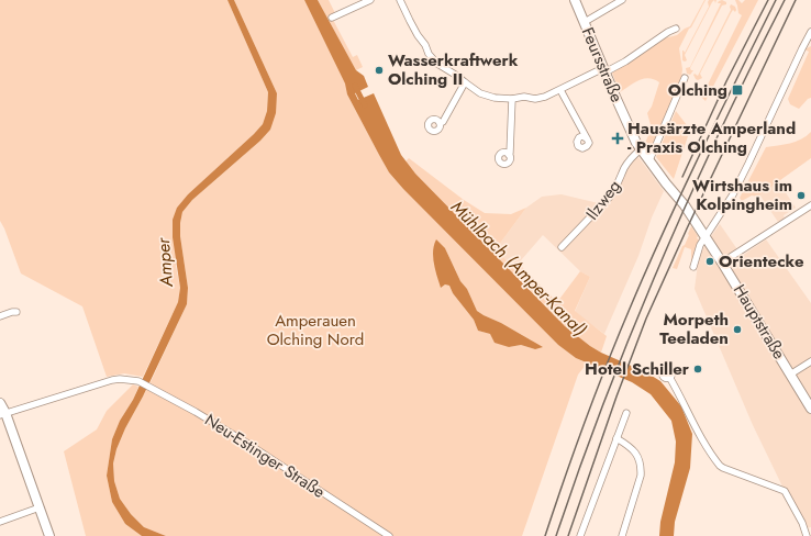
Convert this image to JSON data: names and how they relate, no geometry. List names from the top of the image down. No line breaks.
{"streets":{"street":["Feursstraße","Ilzweg","Hauptstraße","Neu-Estinger Straße"]},"crossings":[["Feursstraße","Ilzweg"],["Feursstraße","Hauptstraße"]],"water":["Amper","Mühlbach (Amper-Kanal)"],"parks":["Amperauen Olching Nord"],"places":{"other":["Wasserkraftwerk Olching II","Wirtshaus im Kolpingheim","Orientecke","Morpeth Teeladen","Hotel Schiller"],"transit":["Olching"],"health":["Hausärzte Amperland - Praxis Olching"]}}
